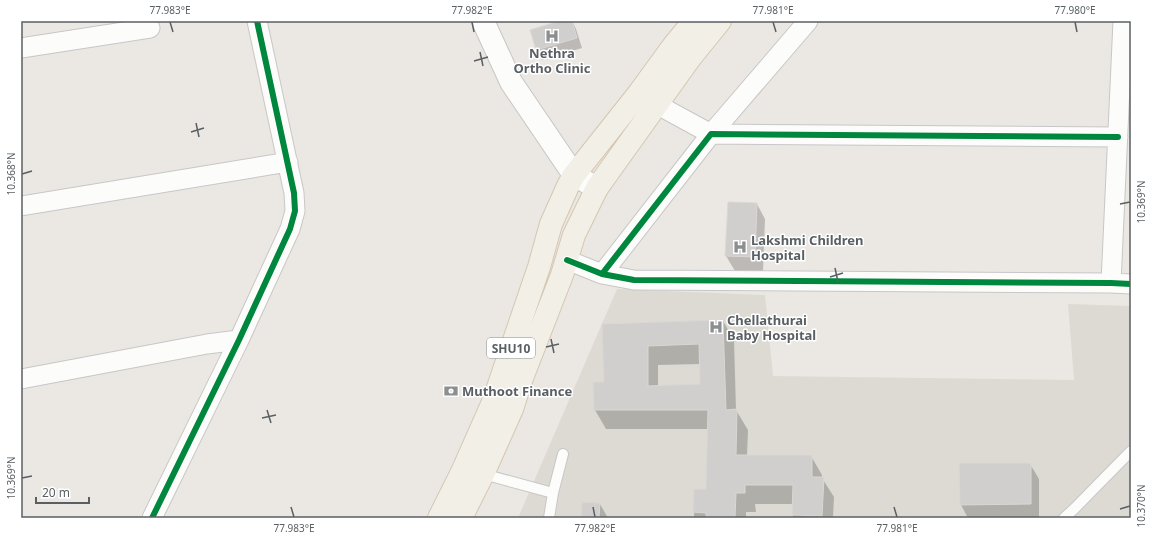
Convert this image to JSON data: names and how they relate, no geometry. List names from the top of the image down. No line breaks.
{"streets":{"main road":["SHU10"]},"places":{"hospital":["Nethra Ortho Clinic","Lakshmi Children Hospital","Chellathurai Baby Hospital"],"bank":["Muthoot Finance"]},"scale_bar":"20 m","coordinates":["77.983°E","77.982°E","77.981°E","77.980°E","10.368°N","10.369°N","10.370°N"]}
